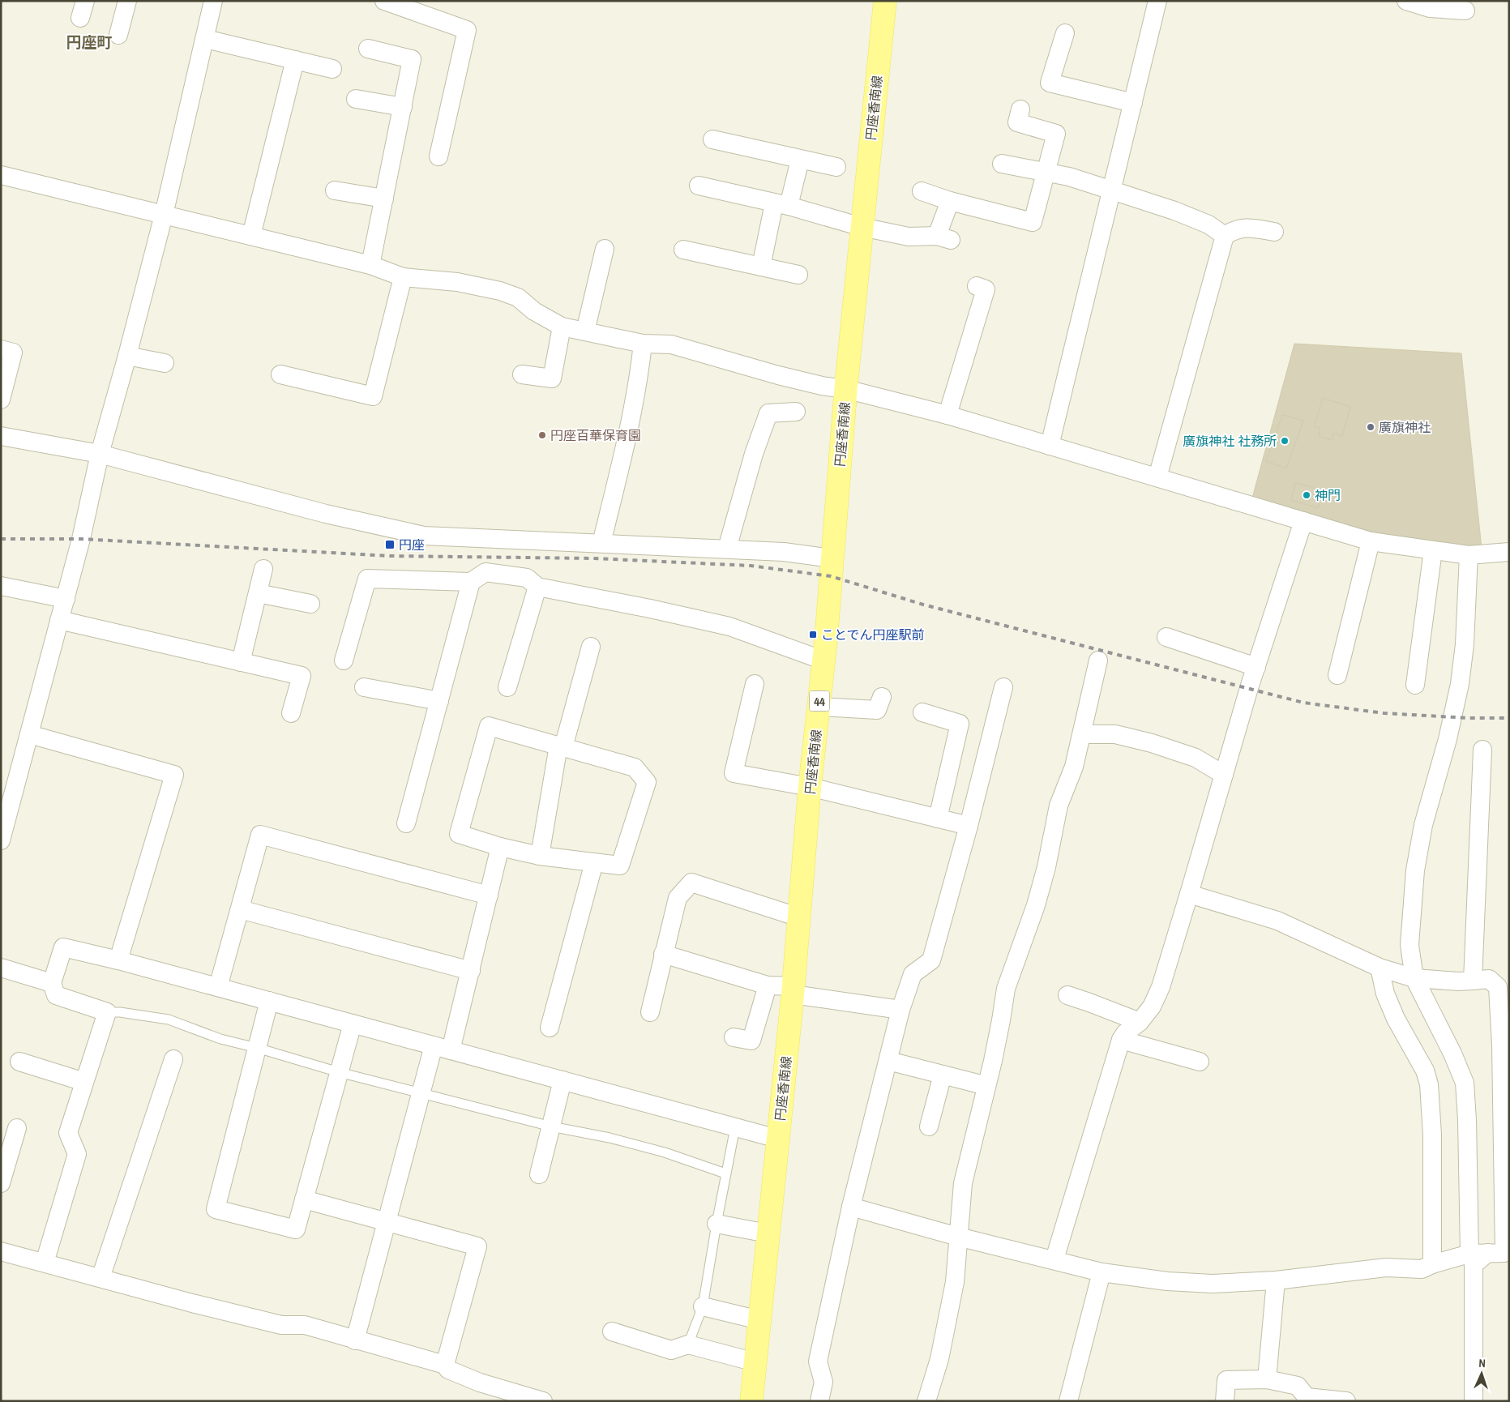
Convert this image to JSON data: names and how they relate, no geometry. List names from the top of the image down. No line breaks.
{"streets":{"main road":["円座香南線","44"]},"districts":["円座町"],"places":{"other":["廣旗神社","円座百華保育園","廣旗神社 社務所","神門"],"transit":["円座","ことでん円座駅前"]},"north":"top"}
